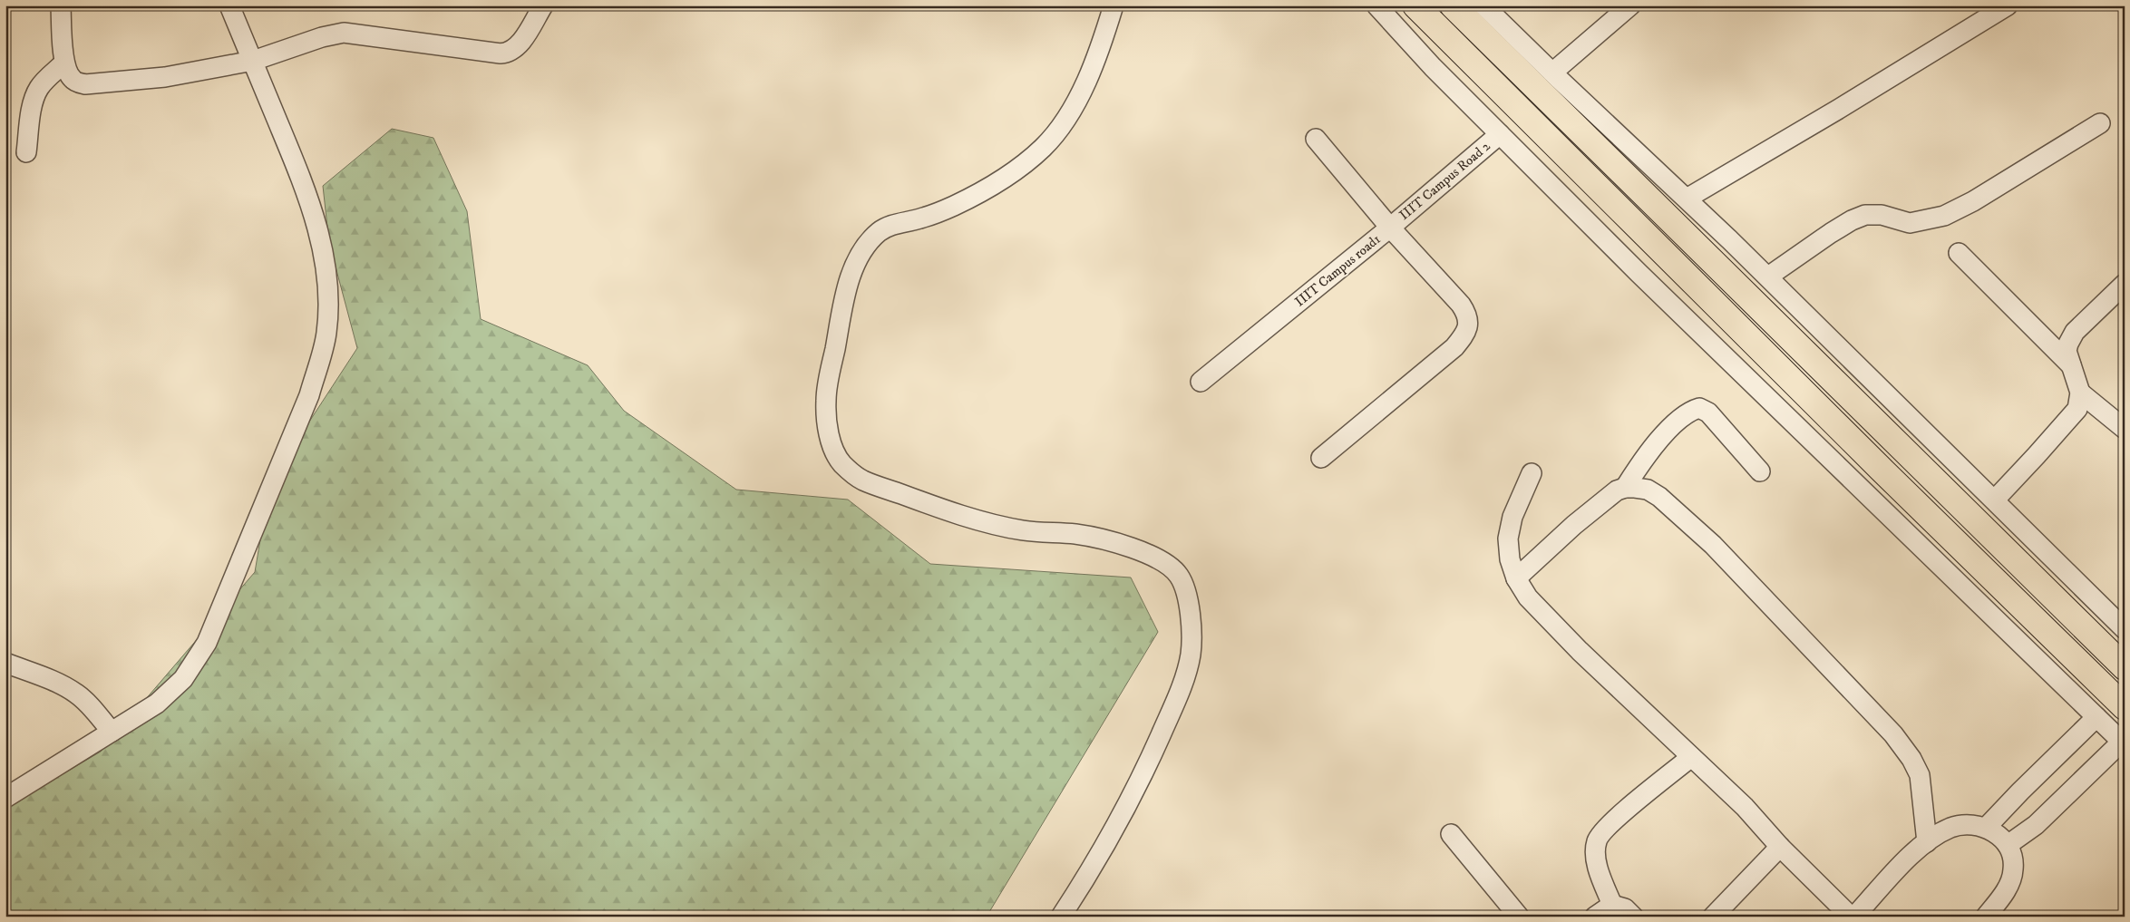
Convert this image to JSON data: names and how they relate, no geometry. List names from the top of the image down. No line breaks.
{"streets":{"street":["IIIT Campus Road 2","IIIT Campus road1"]},"crossings":[["IIIT Campus Road 2","IIIT Campus road1"]]}
